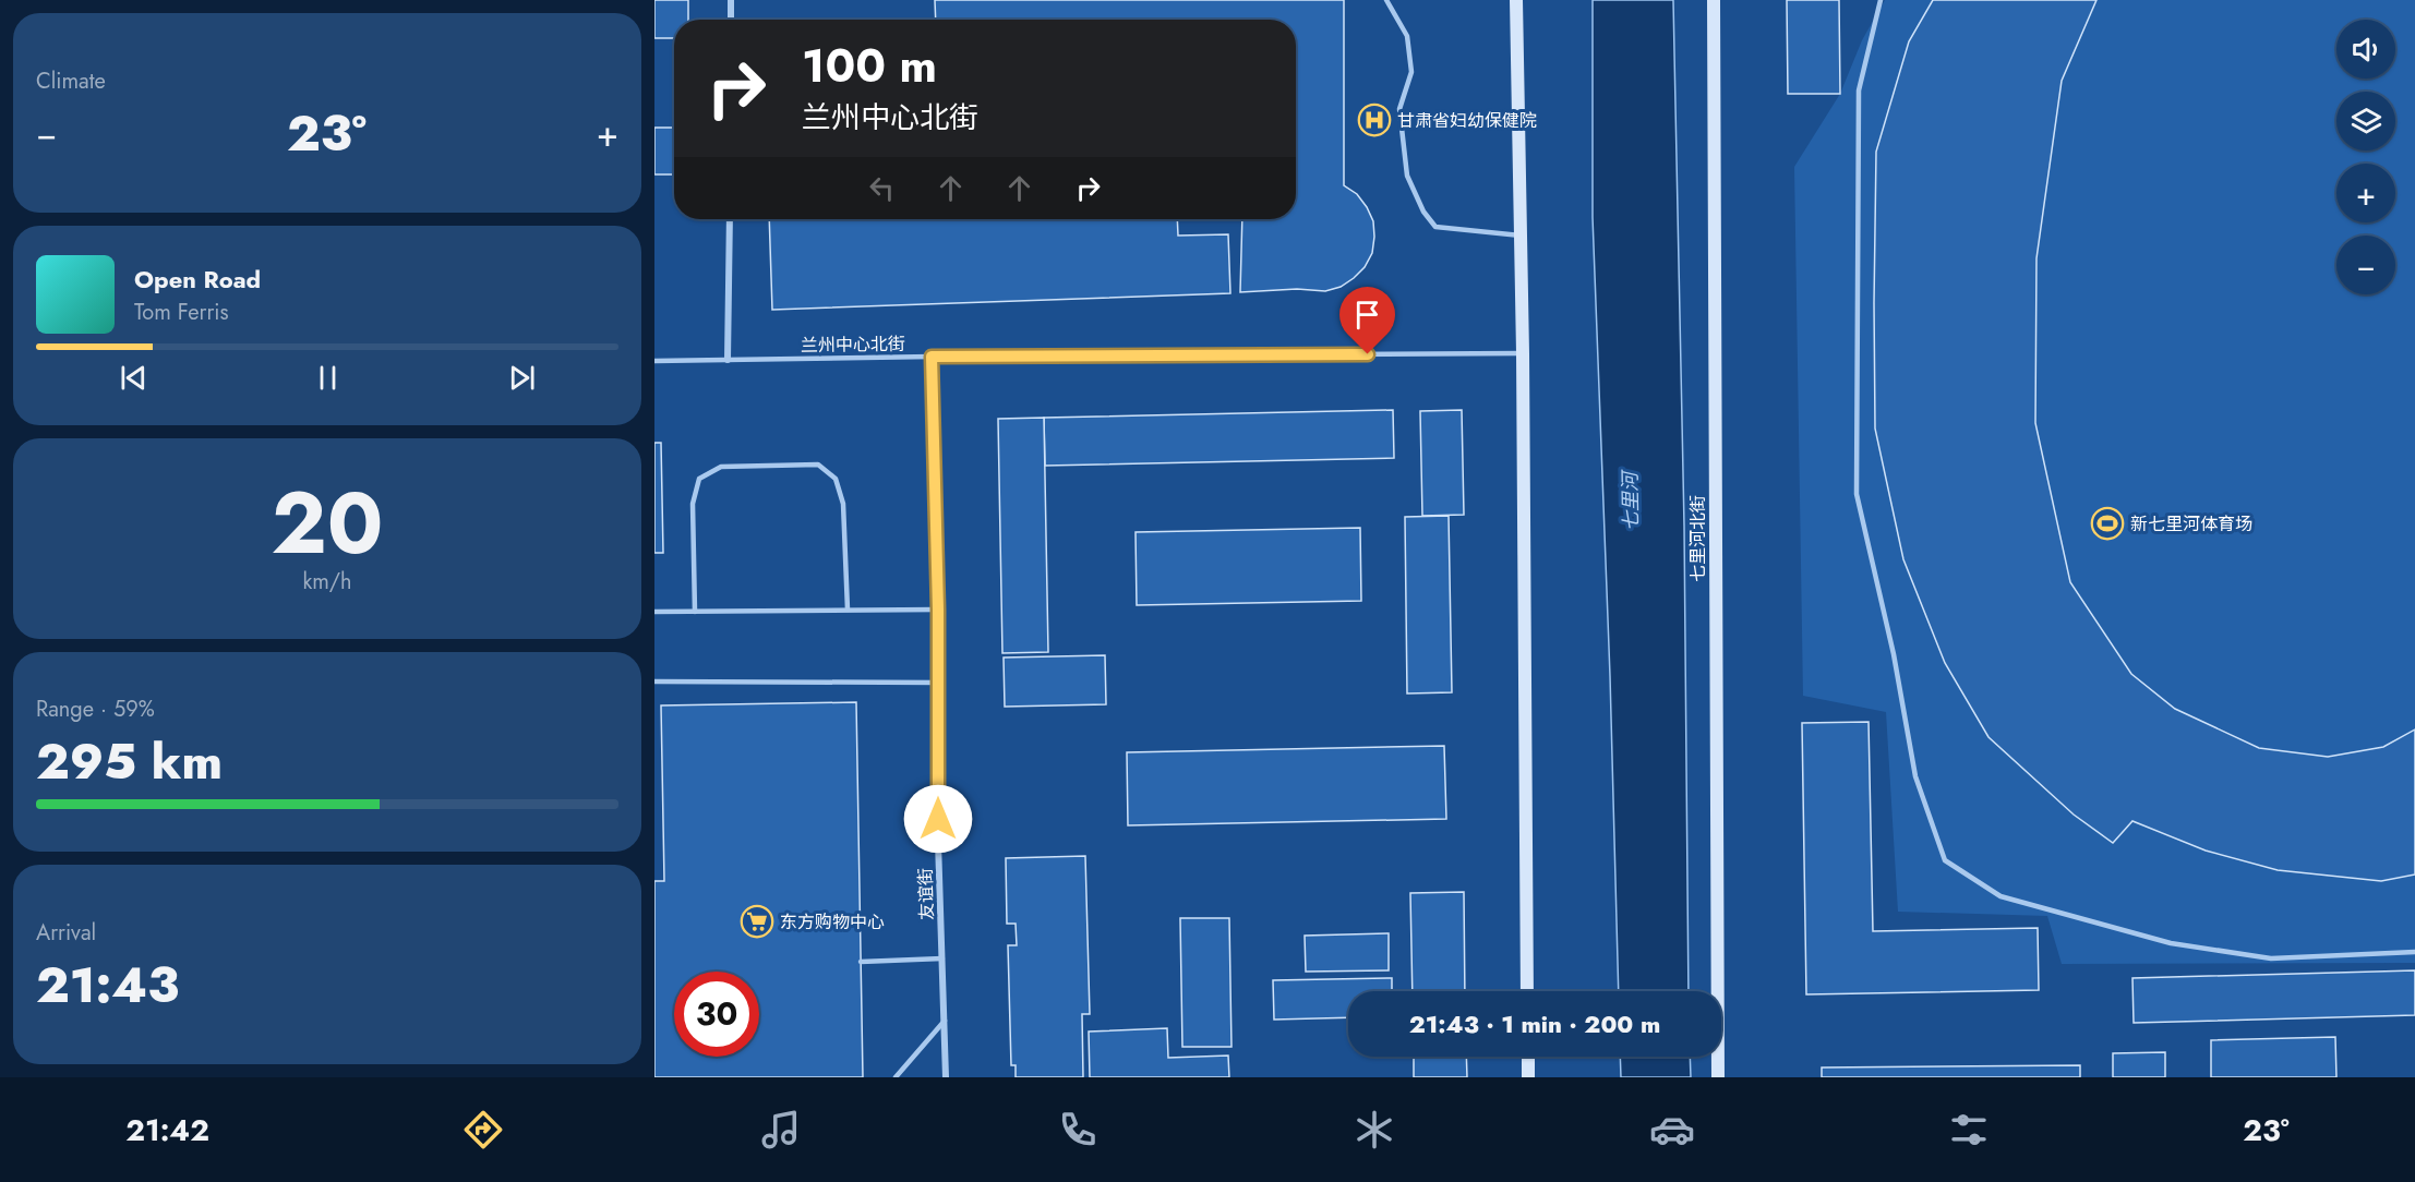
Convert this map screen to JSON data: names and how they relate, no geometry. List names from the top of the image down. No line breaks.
{"streets":{"street":["七里河北街","友谊街"],"lane":["兰州中心北街"]},"crossings":[["兰州中心北街","友谊街"]],"water":["七里河"],"places":{"hospital":["甘肃省妇幼保健院"],"sports":["新七里河体育场"],"supermarket":["东方购物中心"]},"page":{"tile":["Climate",["20","km/h"],["Range · 59%","295 km"],["Arrival","21:43"]],"map_buttons":["+","−"],"turn":["100 m","兰州中心北街"],"heat":["−","23°","+"],"song":["Open Road","Tom Ferris"],"limit":"30","trip":"21:43 · 1 min · 200 m","tabs":["21:42","23°"]}}
